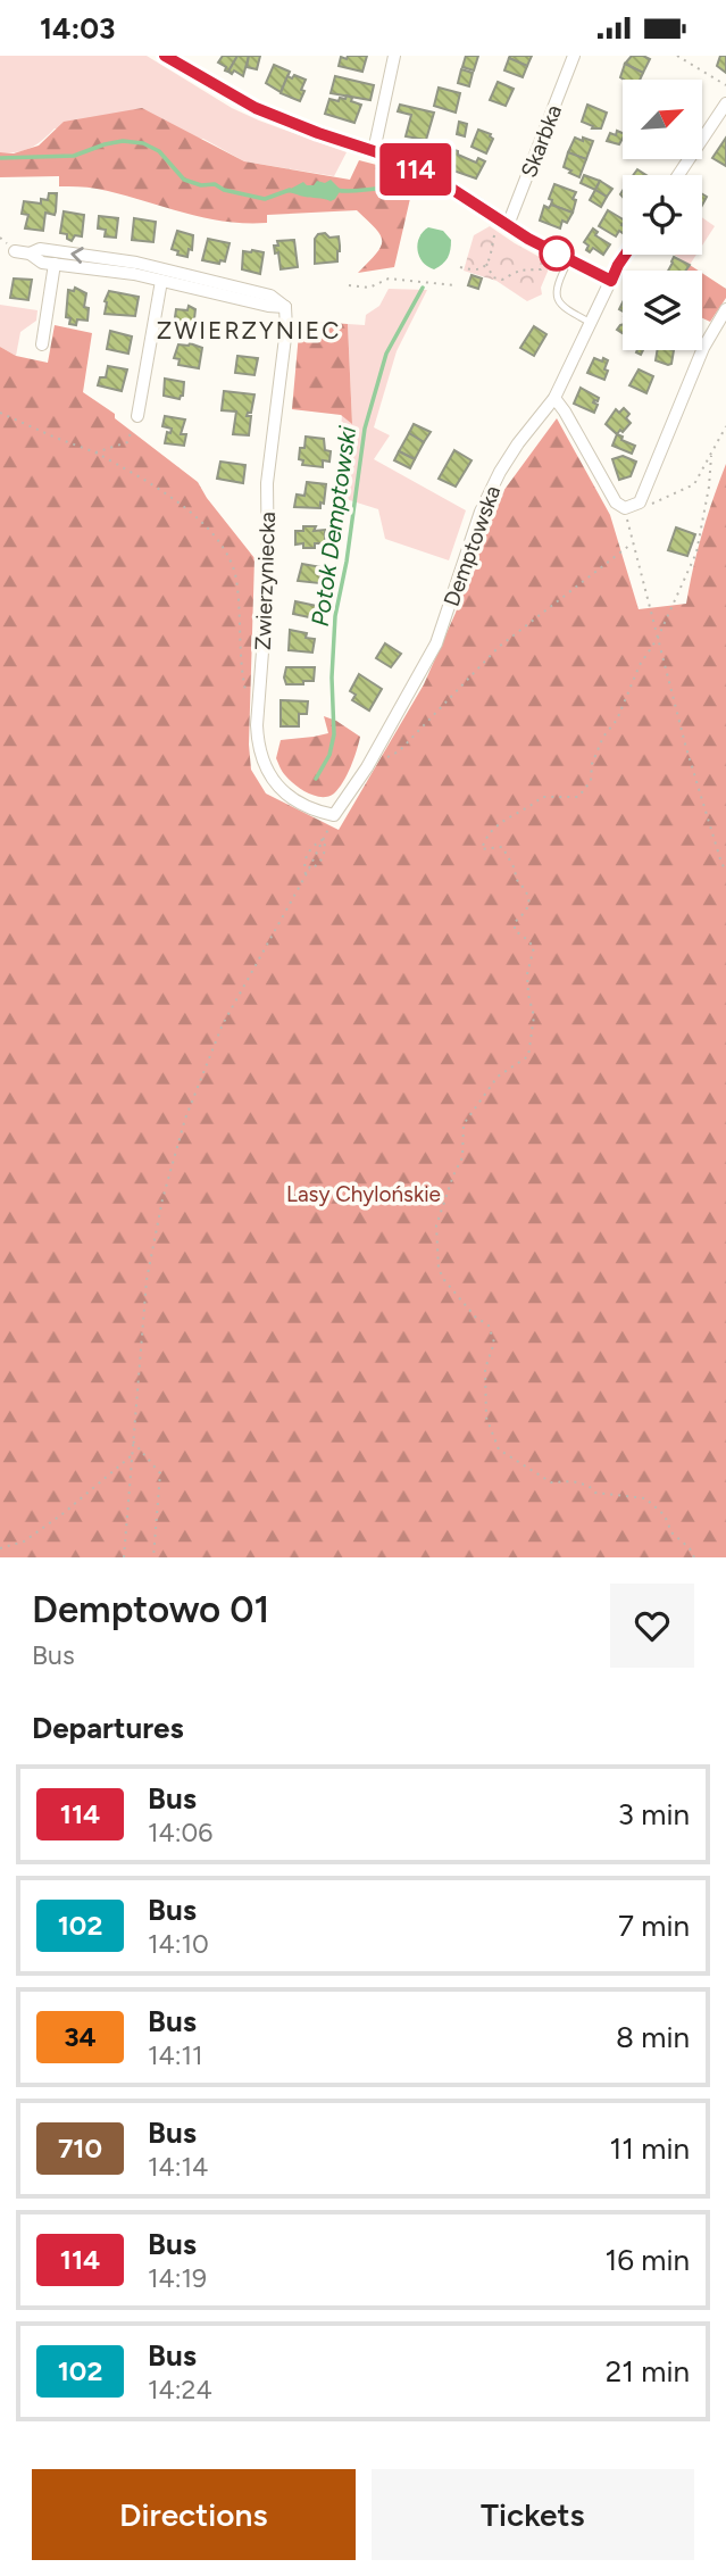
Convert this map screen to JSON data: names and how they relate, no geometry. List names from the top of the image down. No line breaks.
{"streets":{"street":["Skarbka","Demptowska","Zwierzyniecka"]},"crossings":[["Demptowska","Zwierzyniecka"]],"districts":["ZWIERZYNIEC"],"water":["Potok Demptowski"],"parks":["Lasy Chylońskie"],"lines":["bus line 114"],"north":"top right","page":{"status":"14:03","on_map":"114","heading":[["Demptowo 01","Bus"],"Departures"],"list":[{"mark":"114","name":"Bus","note":"14:06","value":"3 min"},{"mark":"102","name":"Bus","note":"14:10","value":"7 min"},{"mark":"34","name":"Bus","note":"14:11","value":"8 min"},{"mark":"710","name":"Bus","note":"14:14","value":"11 min"},{"mark":"114","name":"Bus","note":"14:19","value":"16 min"},{"mark":"102","name":"Bus","note":"14:24","value":"21 min"}],"buttons":["Directions","Tickets"]}}
